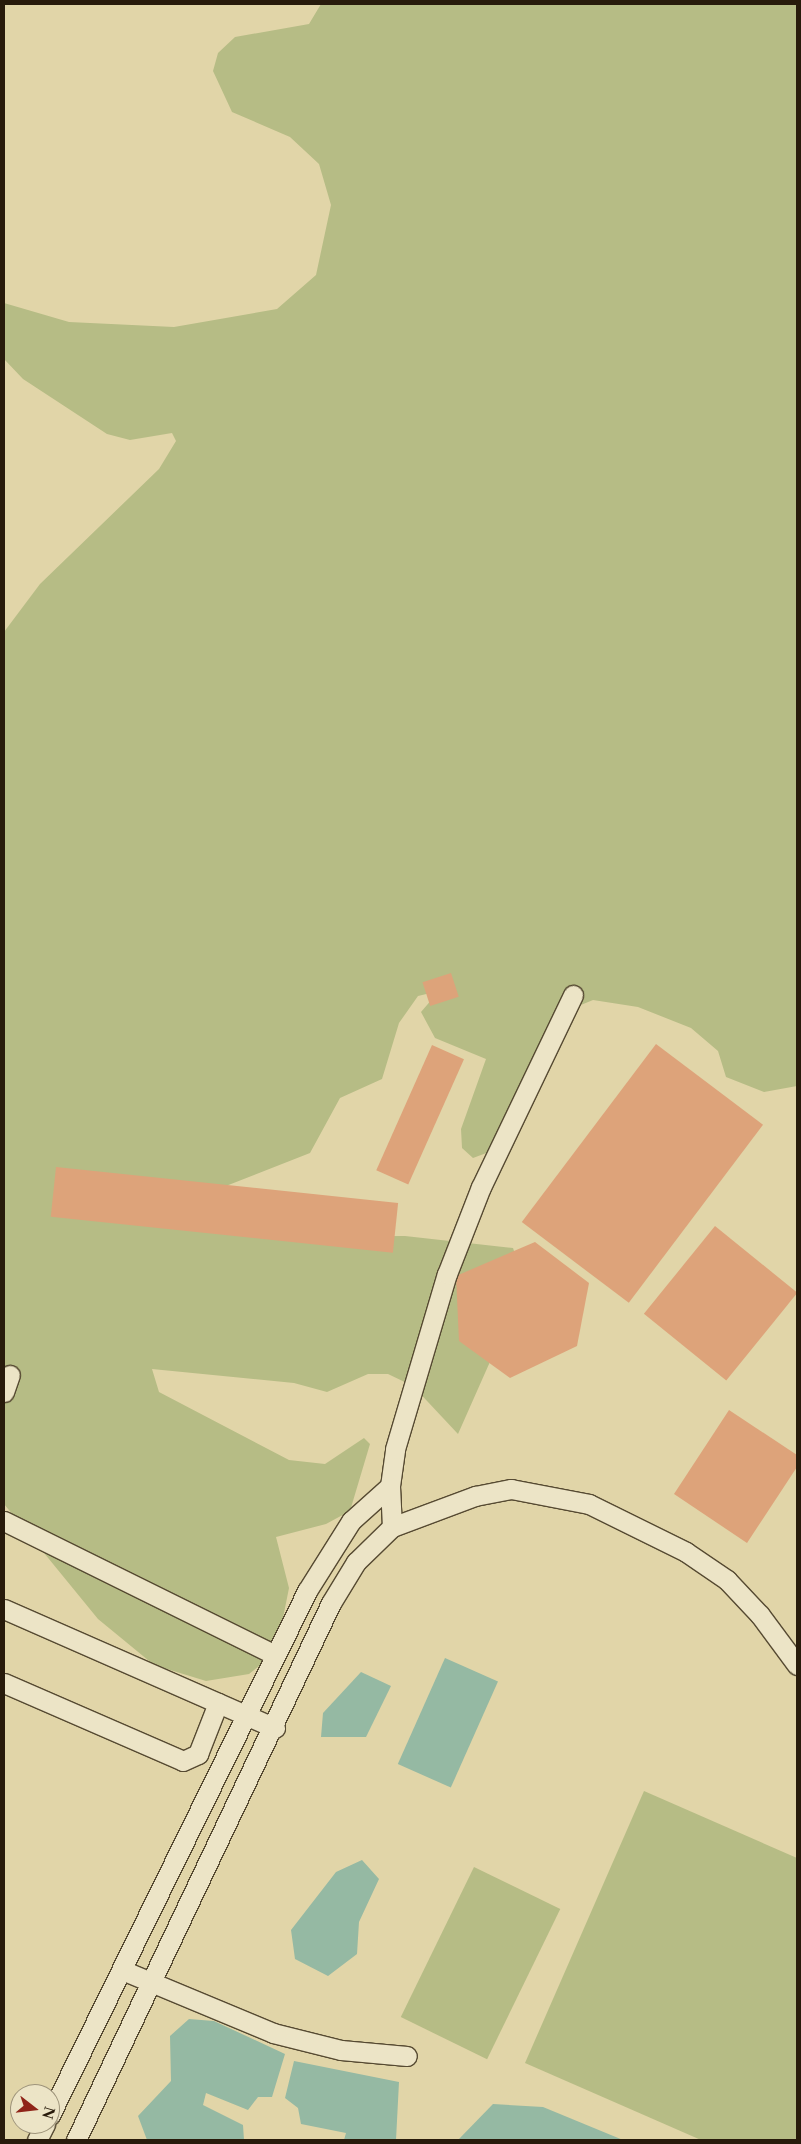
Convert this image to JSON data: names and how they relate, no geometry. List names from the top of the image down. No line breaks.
{"north":"right"}
